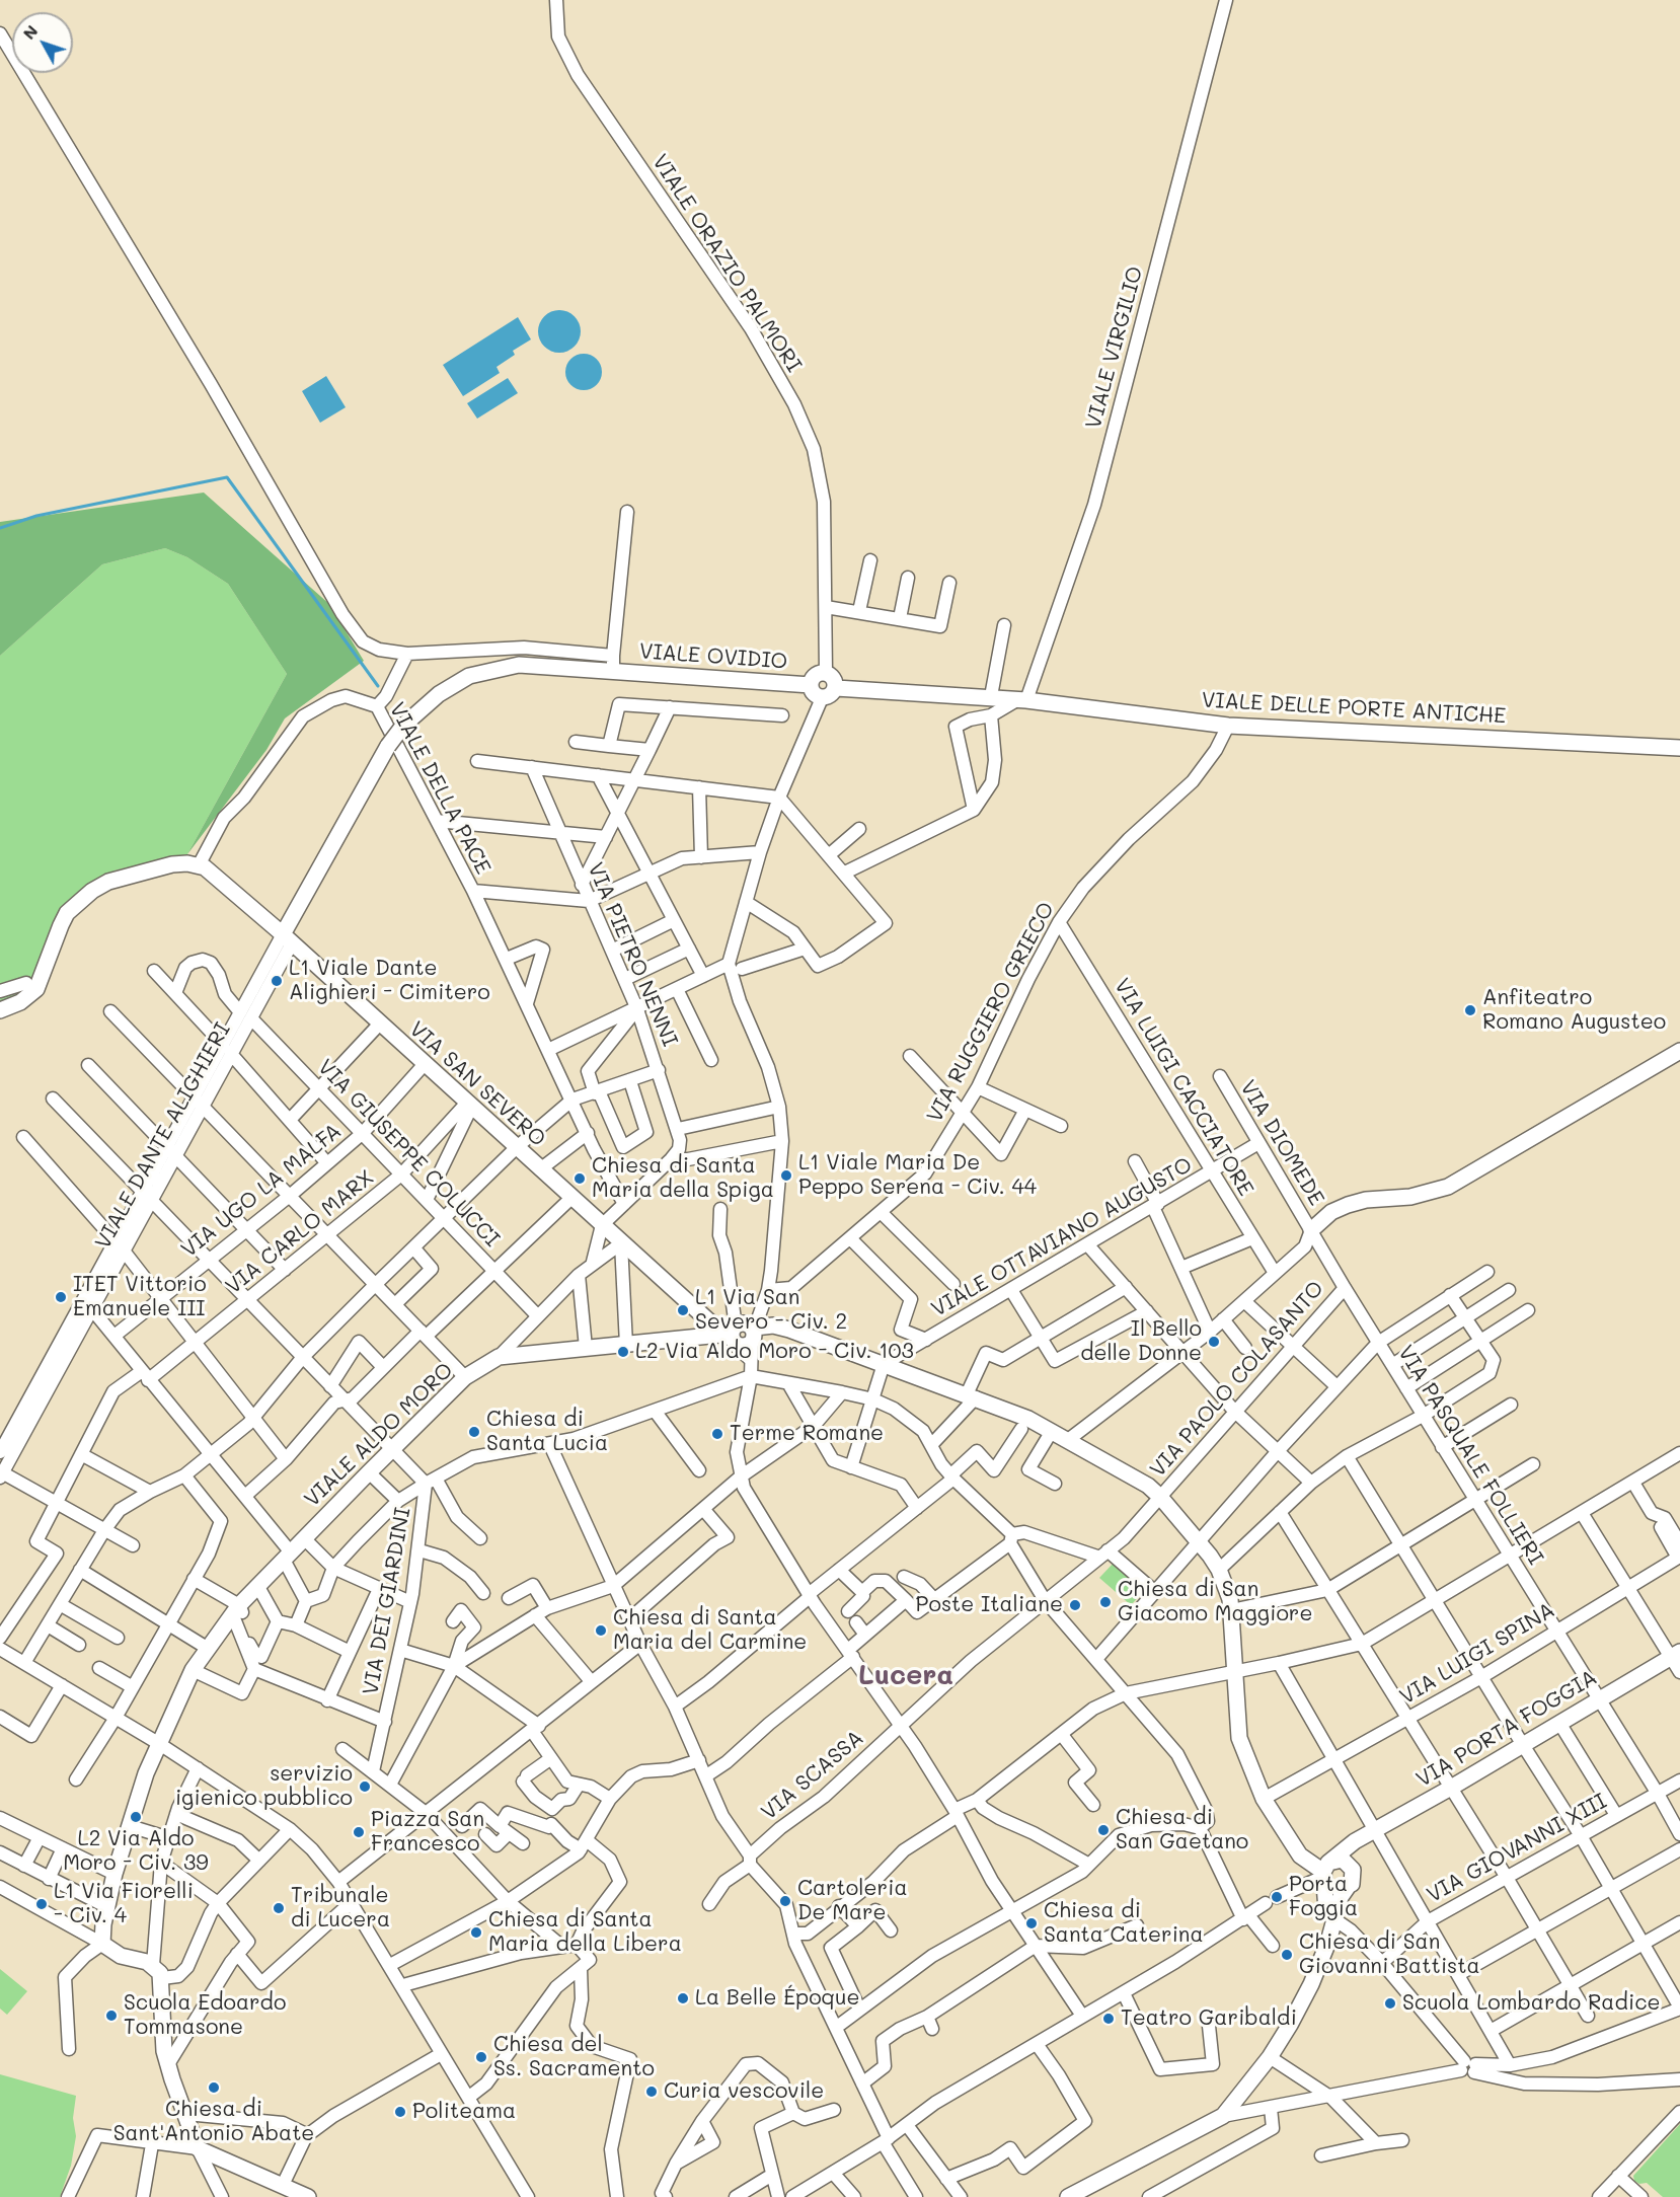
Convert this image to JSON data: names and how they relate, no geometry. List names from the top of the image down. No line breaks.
{"streets":{"main road":["VIALE OVIDIO","VIALE DELLE PORTE ANTICHE","VIA SAN SEVERO","VIALE ALDO MORO","VIA PORTA FOGGIA"],"street":["VIALE ORAZIO PALMORI","VIALE VIRGILIO","VIALE DELLA PACE","VIA PIETRO NENNI","VIA RUGGIERO GRIECO","VIA LUIGI CACCIATORE","VIALE DANTE ALIGHIERI","VIA DIOMEDE","VIA GIUSEPPE COLUCCI","VIA UGO LA MALFA","VIA CARLO MARX","VIALE OTTAVIANO AUGUSTO","VIA PAOLO COLASANTO","VIA PASQUALE FOLLIERI","VIA DEI GIARDINI","VIA LUIGI SPINA","VIA SCASSA","VIA GIOVANNI XIII"]},"crossings":[["VIALE ORAZIO PALMORI","VIALE OVIDIO"],["VIALE ORAZIO PALMORI","VIALE DELLE PORTE ANTICHE"],["VIALE VIRGILIO","VIALE DELLE PORTE ANTICHE"],["VIALE OVIDIO","VIALE DELLE PORTE ANTICHE"],["VIALE OVIDIO","VIA SAN SEVERO"],["VIALE OVIDIO","VIALE DANTE ALIGHIERI"],["VIALE DELLE PORTE ANTICHE","VIA RUGGIERO GRIECO"],["VIALE DELLA PACE","VIA SAN SEVERO"],["VIA RUGGIERO GRIECO","VIA LUIGI CACCIATORE"],["VIA SAN SEVERO","VIALE DANTE ALIGHIERI"],["VIA SAN SEVERO","VIA UGO LA MALFA"],["VIA SAN SEVERO","VIA CARLO MARX"],["VIA SAN SEVERO","VIALE ALDO MORO"],["VIA LUIGI CACCIATORE","VIALE OTTAVIANO AUGUSTO"],["VIALE DANTE ALIGHIERI","VIA GIUSEPPE COLUCCI"],["VIALE DANTE ALIGHIERI","VIA DEI GIARDINI"],["VIA DIOMEDE","VIALE OTTAVIANO AUGUSTO"],["VIA DIOMEDE","VIA PASQUALE FOLLIERI"],["VIA GIUSEPPE COLUCCI","VIA UGO LA MALFA"],["VIA GIUSEPPE COLUCCI","VIA CARLO MARX"],["VIA UGO LA MALFA","VIA DEI GIARDINI"],["VIA CARLO MARX","VIA DEI GIARDINI"],["VIA PAOLO COLASANTO","VIA PASQUALE FOLLIERI"],["VIA PAOLO COLASANTO","VIA SCASSA"],["VIALE ALDO MORO","VIA DEI GIARDINI"],["VIA PASQUALE FOLLIERI","VIA LUIGI SPINA"],["VIA PASQUALE FOLLIERI","VIA PORTA FOGGIA"],["VIA PASQUALE FOLLIERI","VIA GIOVANNI XIII"]],"districts":["Lucera"],"places":["L1 Viale Dante Alighieri - Cimitero","Anfiteatro Romano Augusteo","L1 Viale Maria De Peppo Serena - Civ. 44","Chiesa di Santa Maria della Spiga","ITET Vittorio Emanuele III","L1 Via San Severo - Civ. 2","Il Bello delle Donne","L2 Via Aldo Moro - Civ. 103","Chiesa di Santa Lucia","Terme Romane","Chiesa di San Giacomo Maggiore","Poste Italiane","Chiesa di Santa Maria del Carmine","servizio igienico pubblico","L2 Via Aldo Moro - Civ. 39","Chiesa di San Gaetano","Piazza San Francesco","Porta Foggia","Cartoleria De Mare","L1 Via Fiorelli - Civ. 4","Tribunale di Lucera","Chiesa di Santa Caterina","Chiesa di Santa Maria della Libera","Chiesa di San Giovanni Battista","La Belle Époque","Scuola Lombardo Radice","Scuola Edoardo Tommasone","Teatro Garibaldi","Chiesa del Ss. Sacramento","Chiesa di Sant'Antonio Abate","Curia vescovile","Politeama"],"north":"top left"}
